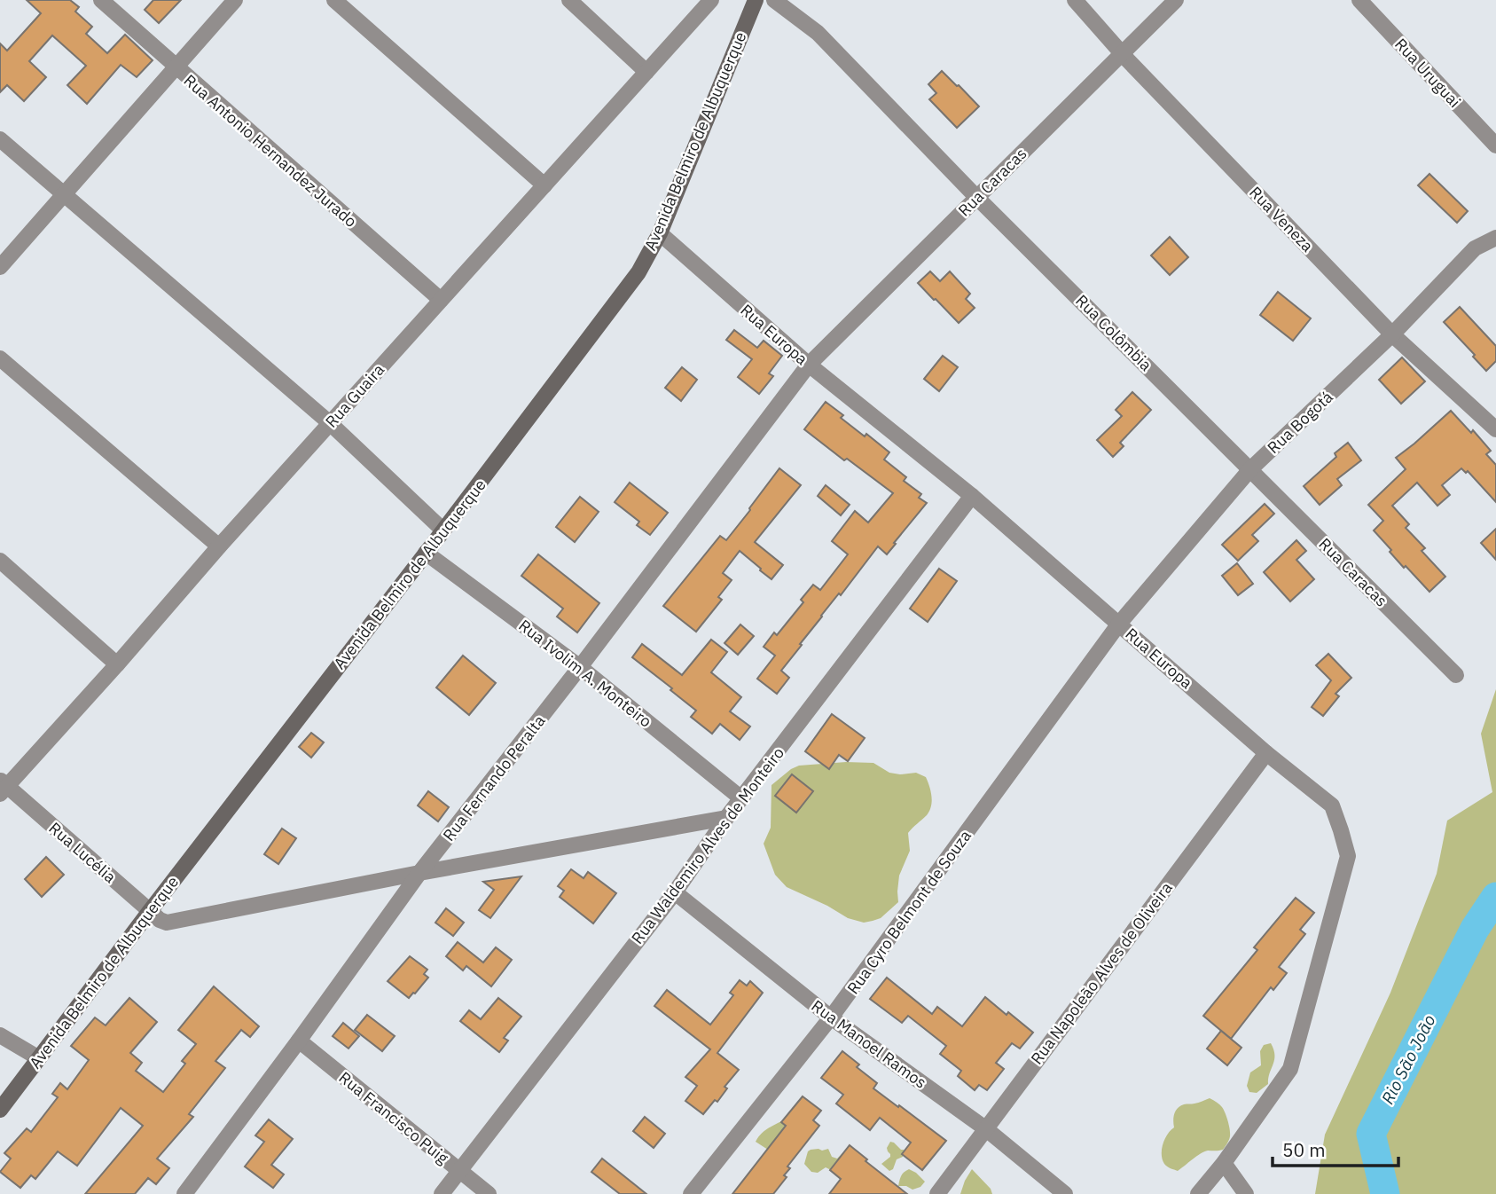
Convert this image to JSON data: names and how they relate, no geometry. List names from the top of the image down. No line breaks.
{"streets":{"main road":["Avenida Belmiro de Albuquerque"],"street":["Rua Uruguai","Rua Antonio Hernandez Jurado","Rua Caracas","Rua Veneza","Rua Colômbia","Rua Europa","Rua Guaira","Rua Bogotá","Rua Ivolim A. Monteiro","Rua Fernando Peralta","Rua Waldemiro Alves de Monteiro","Rua Lucélia","Rua Cyro Belmont de Souza","Rua Napoleão Alves de Oliveira","Rua Manoel Ramos","Rua Francisco Puig"]},"crossings":[["Avenida Belmiro de Albuquerque","Rua Europa"],["Avenida Belmiro de Albuquerque","Rua Ivolim A. Monteiro"],["Avenida Belmiro de Albuquerque","Rua Lucélia"],["Rua Antonio Hernandez Jurado","Rua Guaira"],["Rua Caracas","Rua Veneza"],["Rua Caracas","Rua Colômbia"],["Rua Caracas","Rua Europa"],["Rua Caracas","Rua Bogotá"],["Rua Caracas","Rua Fernando Peralta"],["Rua Veneza","Rua Bogotá"],["Rua Colômbia","Rua Bogotá"],["Rua Europa","Rua Bogotá"],["Rua Europa","Rua Fernando Peralta"],["Rua Europa","Rua Waldemiro Alves de Monteiro"],["Rua Europa","Rua Cyro Belmont de Souza"],["Rua Europa","Rua Napoleão Alves de Oliveira"],["Rua Guaira","Rua Lucélia"],["Rua Bogotá","Rua Cyro Belmont de Souza"],["Rua Ivolim A. Monteiro","Rua Fernando Peralta"],["Rua Ivolim A. Monteiro","Rua Waldemiro Alves de Monteiro"],["Rua Fernando Peralta","Rua Lucélia"],["Rua Fernando Peralta","Rua Francisco Puig"],["Rua Waldemiro Alves de Monteiro","Rua Manoel Ramos"],["Rua Waldemiro Alves de Monteiro","Rua Francisco Puig"],["Rua Cyro Belmont de Souza","Rua Manoel Ramos"],["Rua Napoleão Alves de Oliveira","Rua Manoel Ramos"]],"water":["Rio São João"],"scale_bar":"50 m"}
